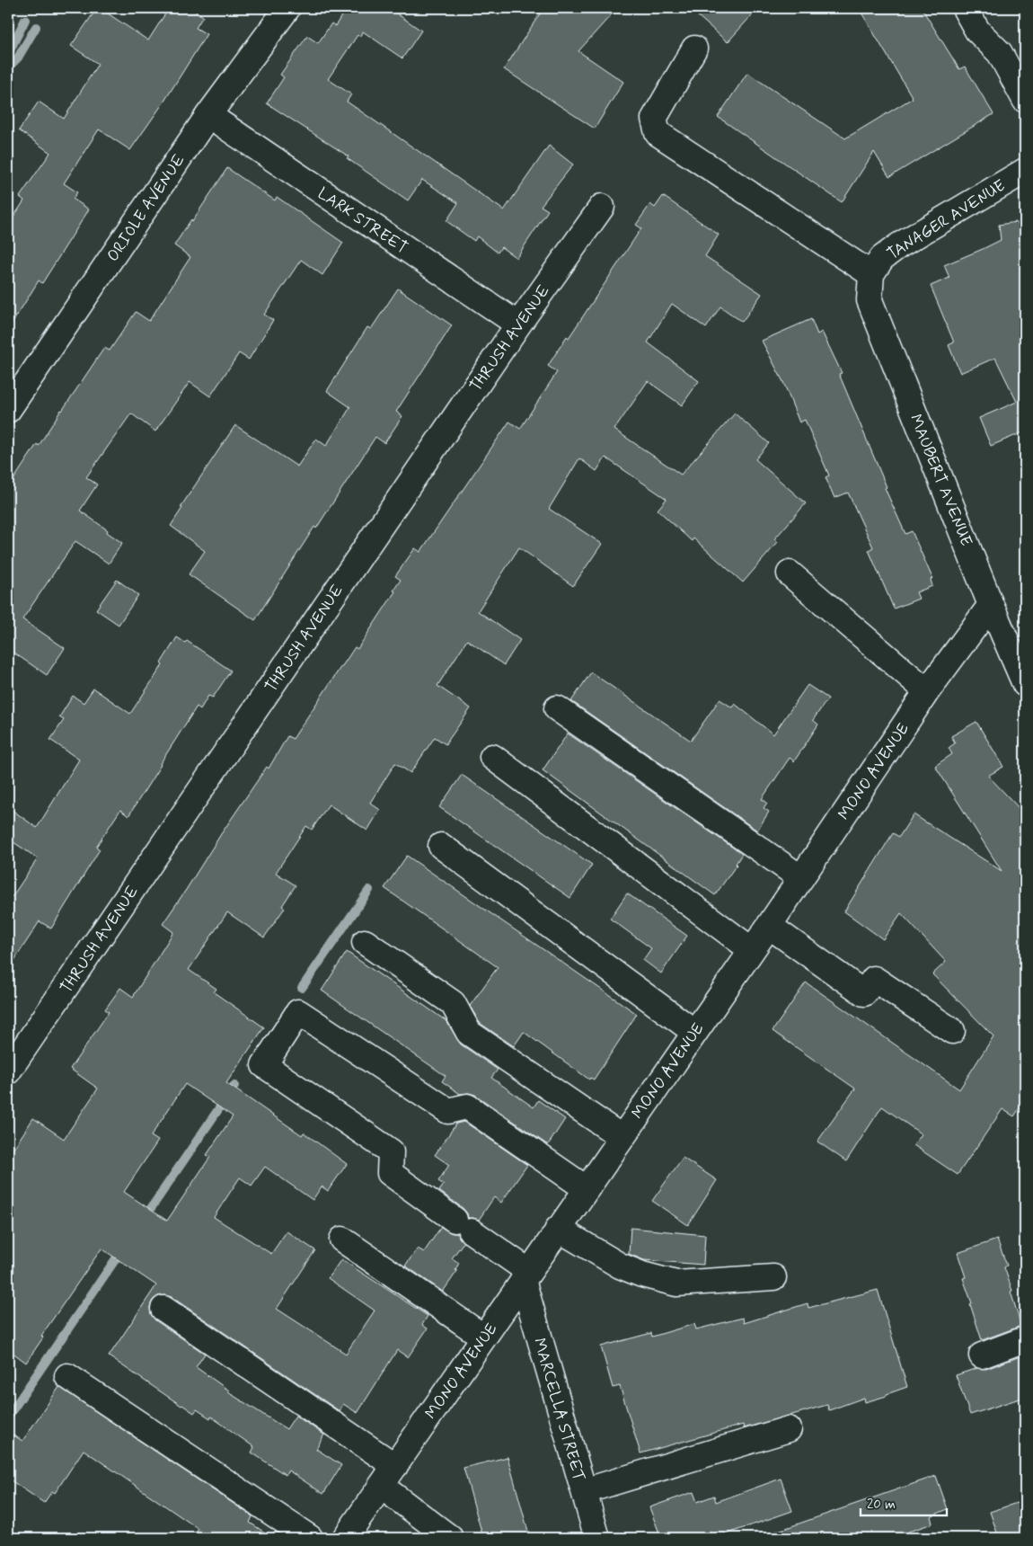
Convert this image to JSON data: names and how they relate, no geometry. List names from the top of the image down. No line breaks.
{"streets":{"street":["ORIOLE AVENUE","TANAGER AVENUE","LARK STREET","THRUSH AVENUE","MAUBERT AVENUE","MONO AVENUE","MARCELLA STREET"]},"crossings":[["ORIOLE AVENUE","LARK STREET"],["TANAGER AVENUE","MAUBERT AVENUE"],["LARK STREET","THRUSH AVENUE"],["MAUBERT AVENUE","MONO AVENUE"],["MONO AVENUE","MARCELLA STREET"]],"scale_bar":"20 m"}
